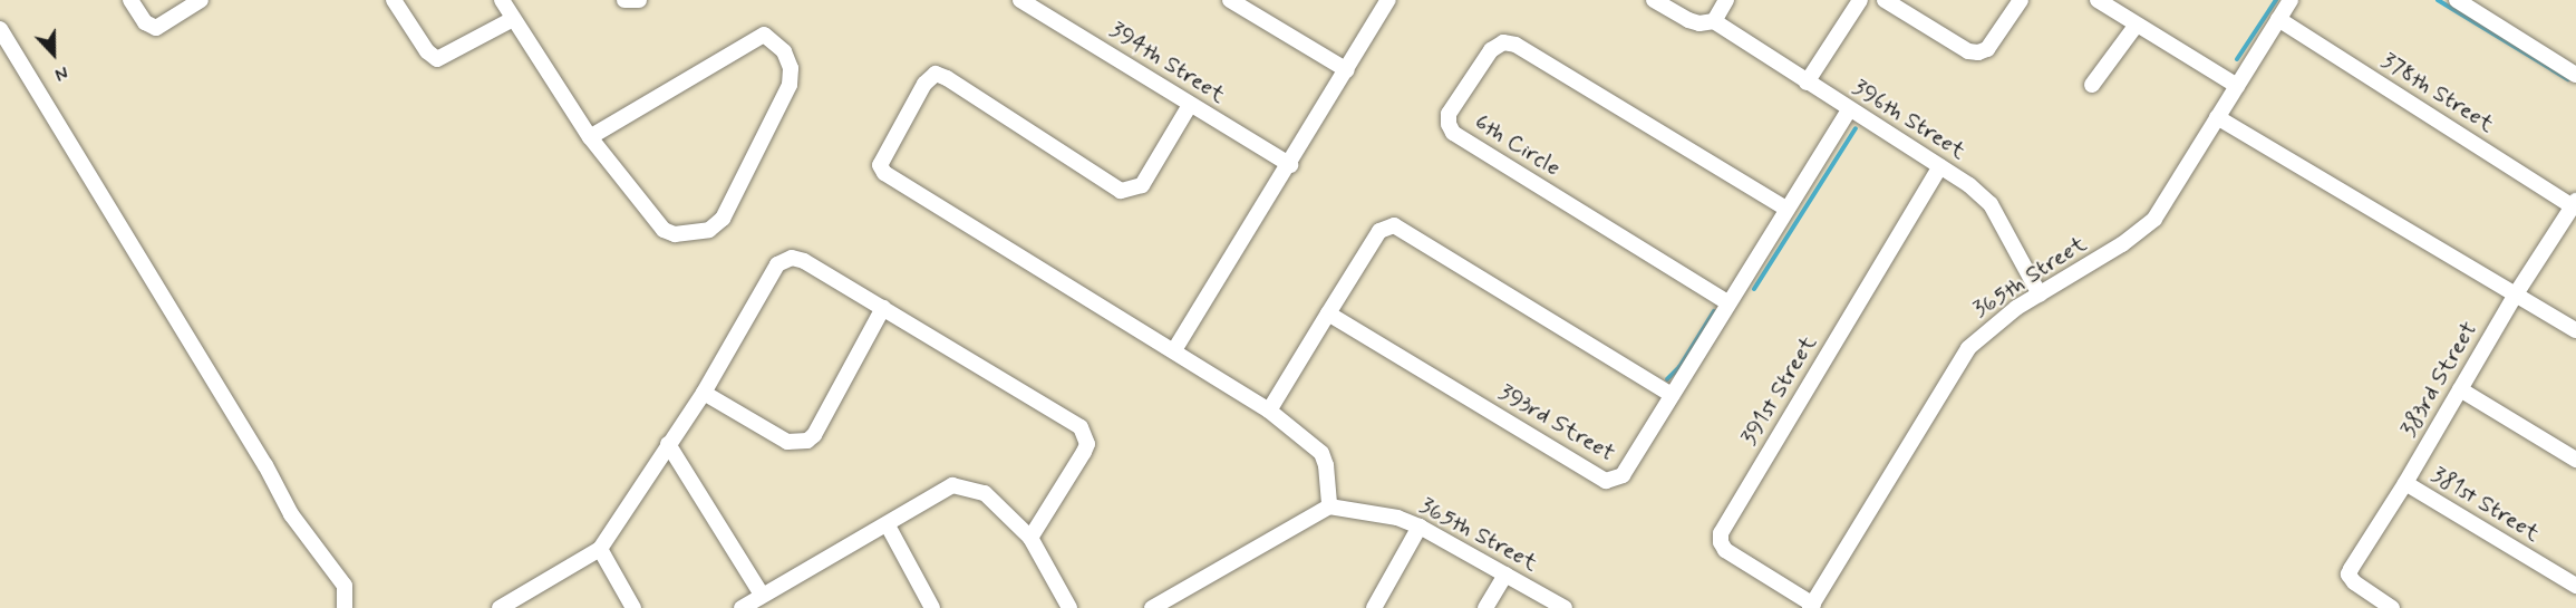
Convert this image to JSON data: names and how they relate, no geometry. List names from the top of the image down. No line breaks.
{"streets":{"street":["394th Street","378th Street","396th Street","6th Circle","365th Street","383rd Street","391st Street","393rd Street","381st Street"]},"crossings":[["378th Street","365th Street"],["378th Street","383rd Street"],["396th Street","365th Street"],["396th Street","391st Street"],["396th Street","393rd Street"],["6th Circle","393rd Street"],["365th Street","391st Street"],["383rd Street","381st Street"]],"north":"bottom"}
